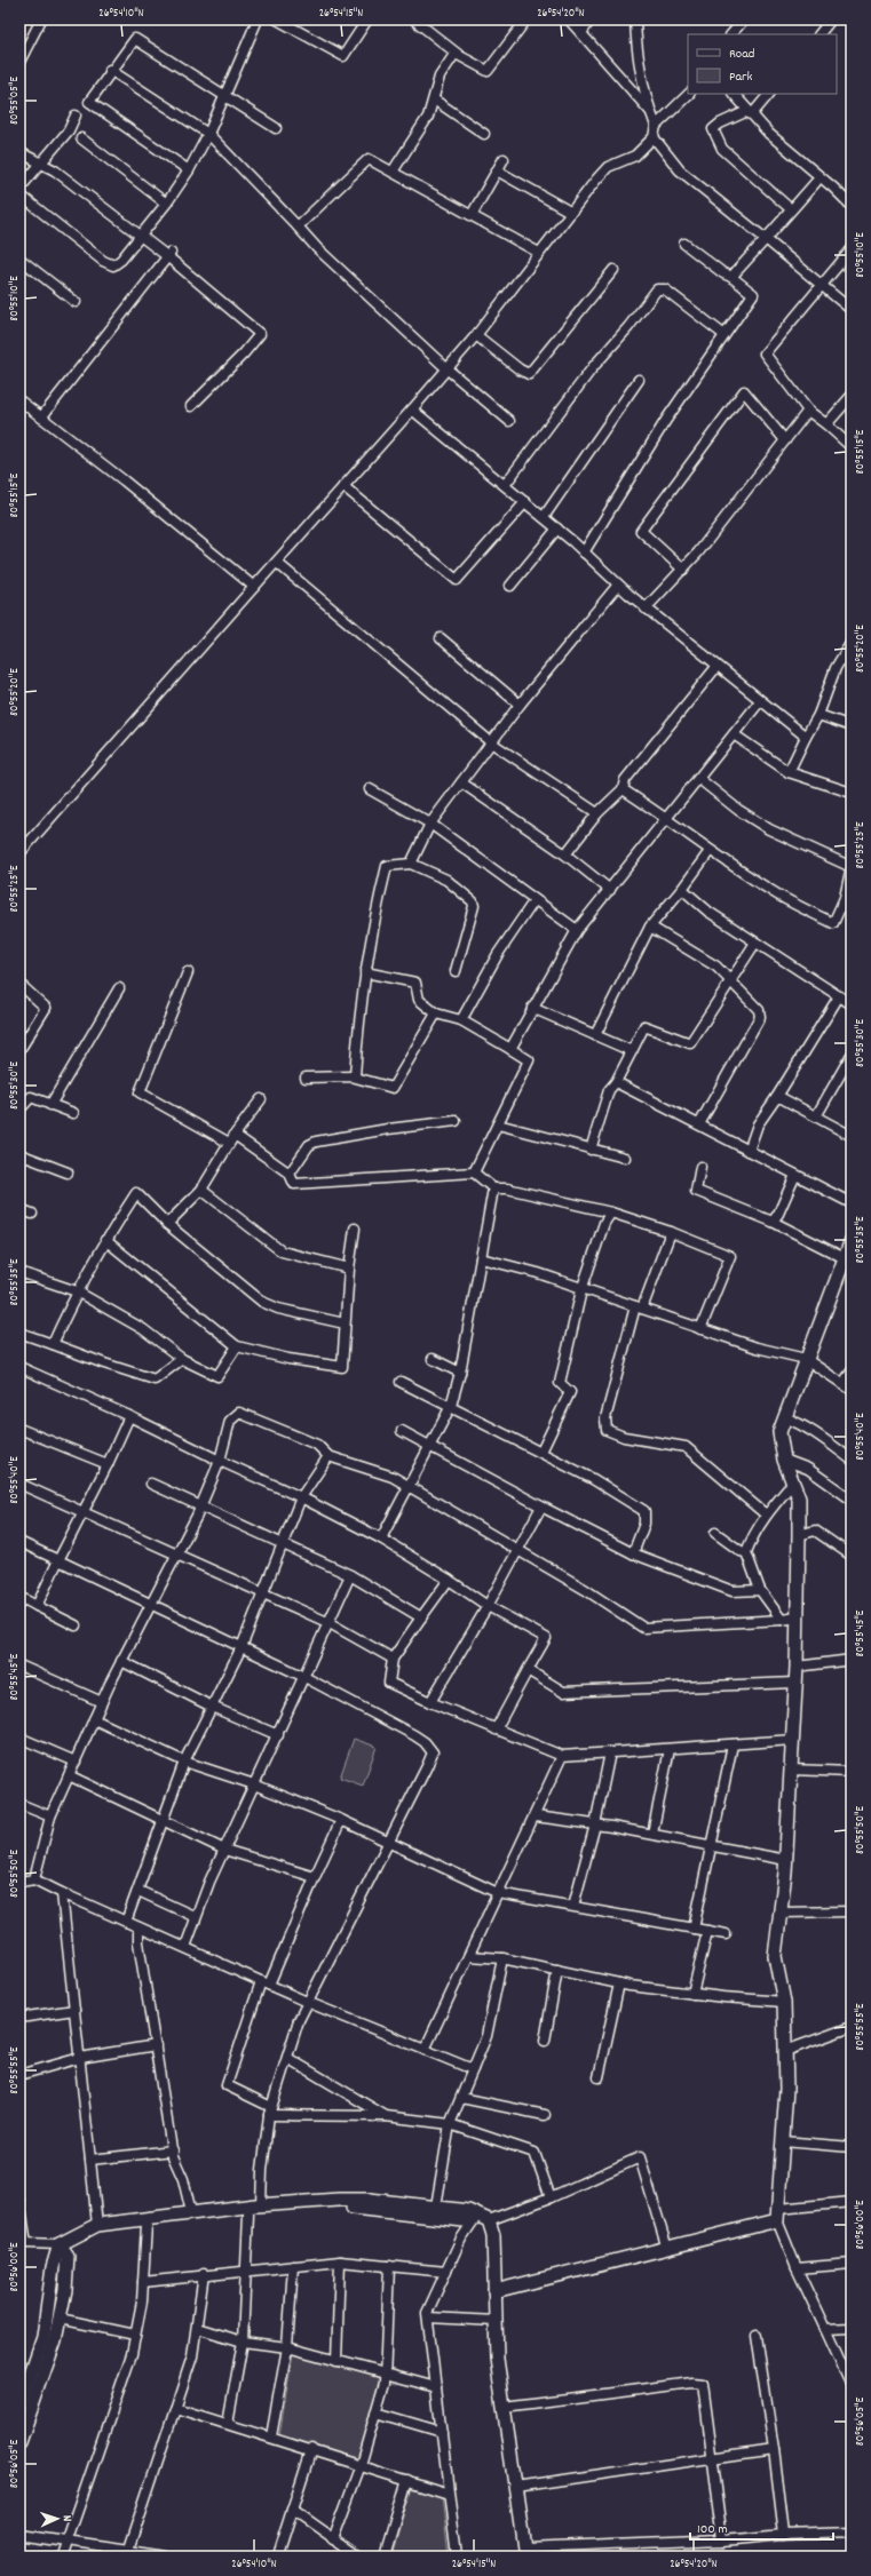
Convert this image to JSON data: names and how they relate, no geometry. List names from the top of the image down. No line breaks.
{"legend":["Road","Park"],"scale_bar":"100 m","north":"right","coordinates":["26°54'10\"N","26°54'15\"N","26°54'20\"N","80°55'05\"E","80°55'10\"E","80°55'15\"E","80°55'20\"E","80°55'25\"E","80°55'30\"E","80°55'35\"E","80°55'40\"E","80°55'45\"E","80°55'50\"E","80°55'55\"E","80°56'00\"E","80°56'05\"E"]}
